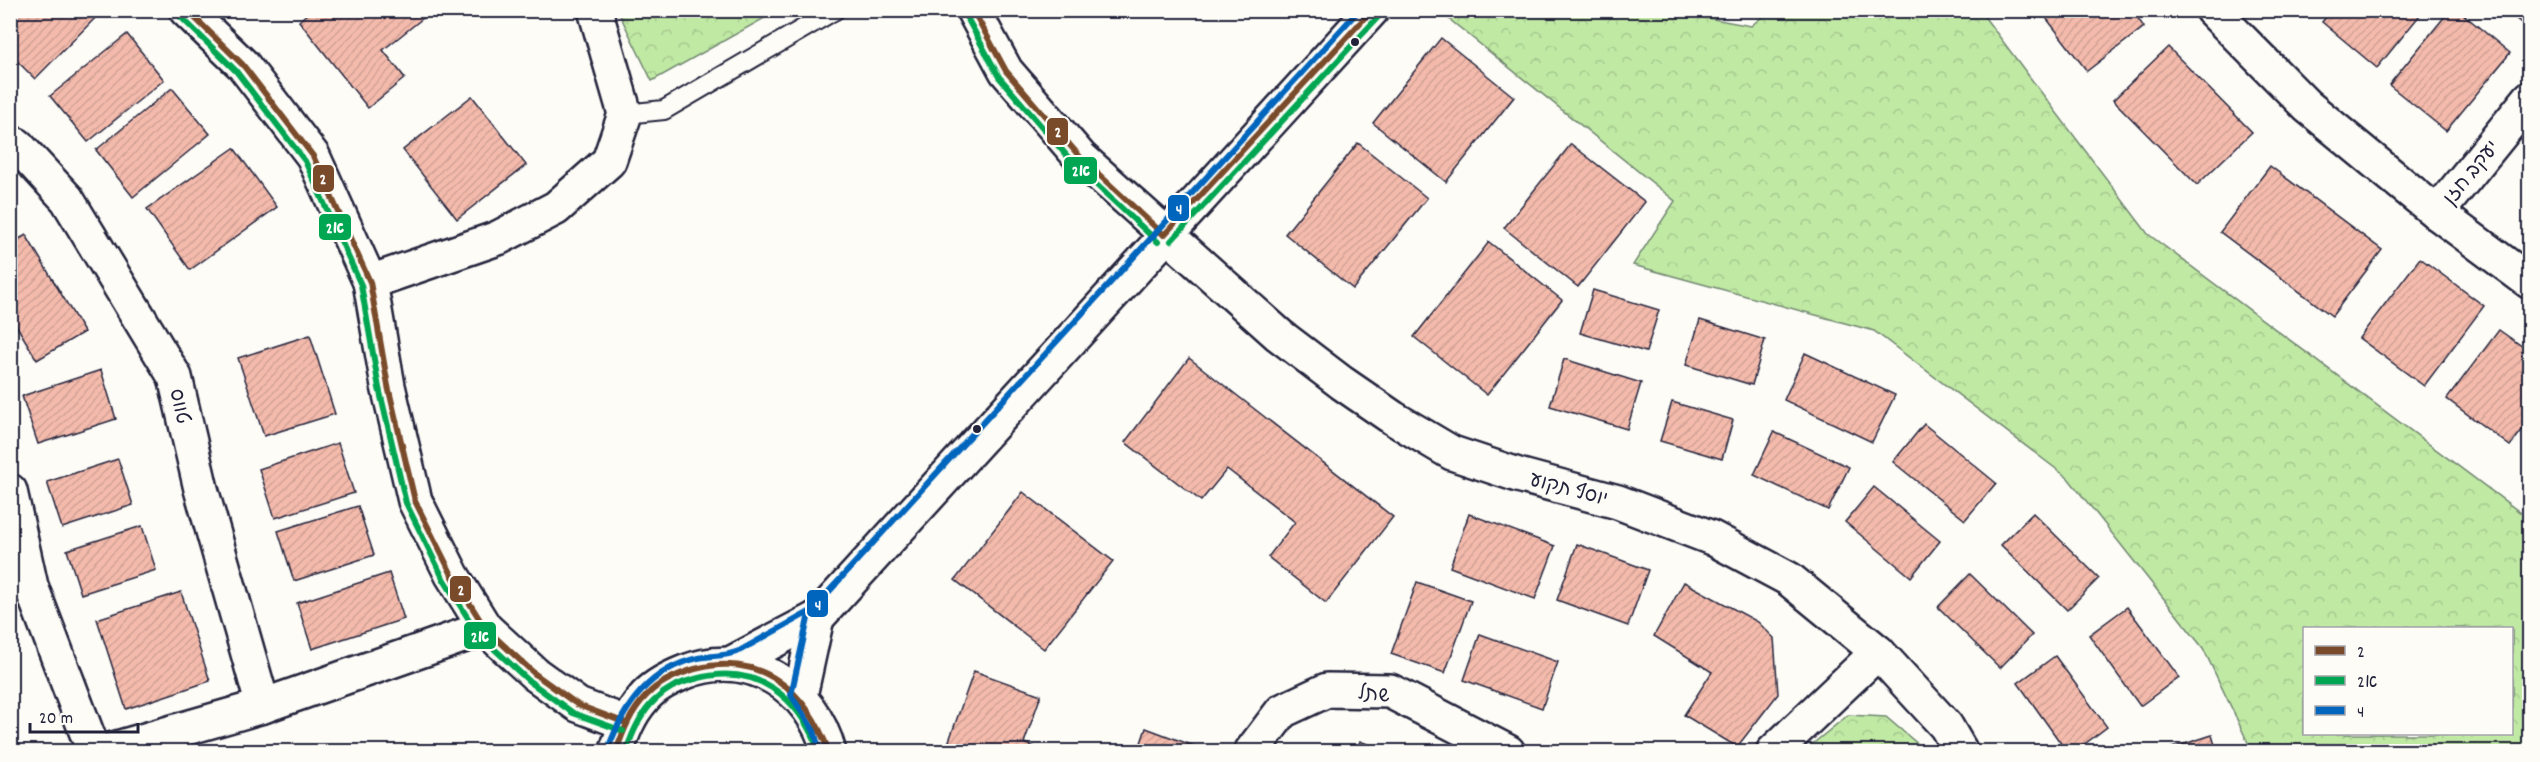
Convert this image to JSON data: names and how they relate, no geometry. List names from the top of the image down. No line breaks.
{"streets":{"street":["יעקב חזן","טווס","יוסף תקוע","שתל"]},"lines":["transit line 2","transit line 4","transit line 2א"],"legend":["2","2א","4"],"scale_bar":"20 m"}
